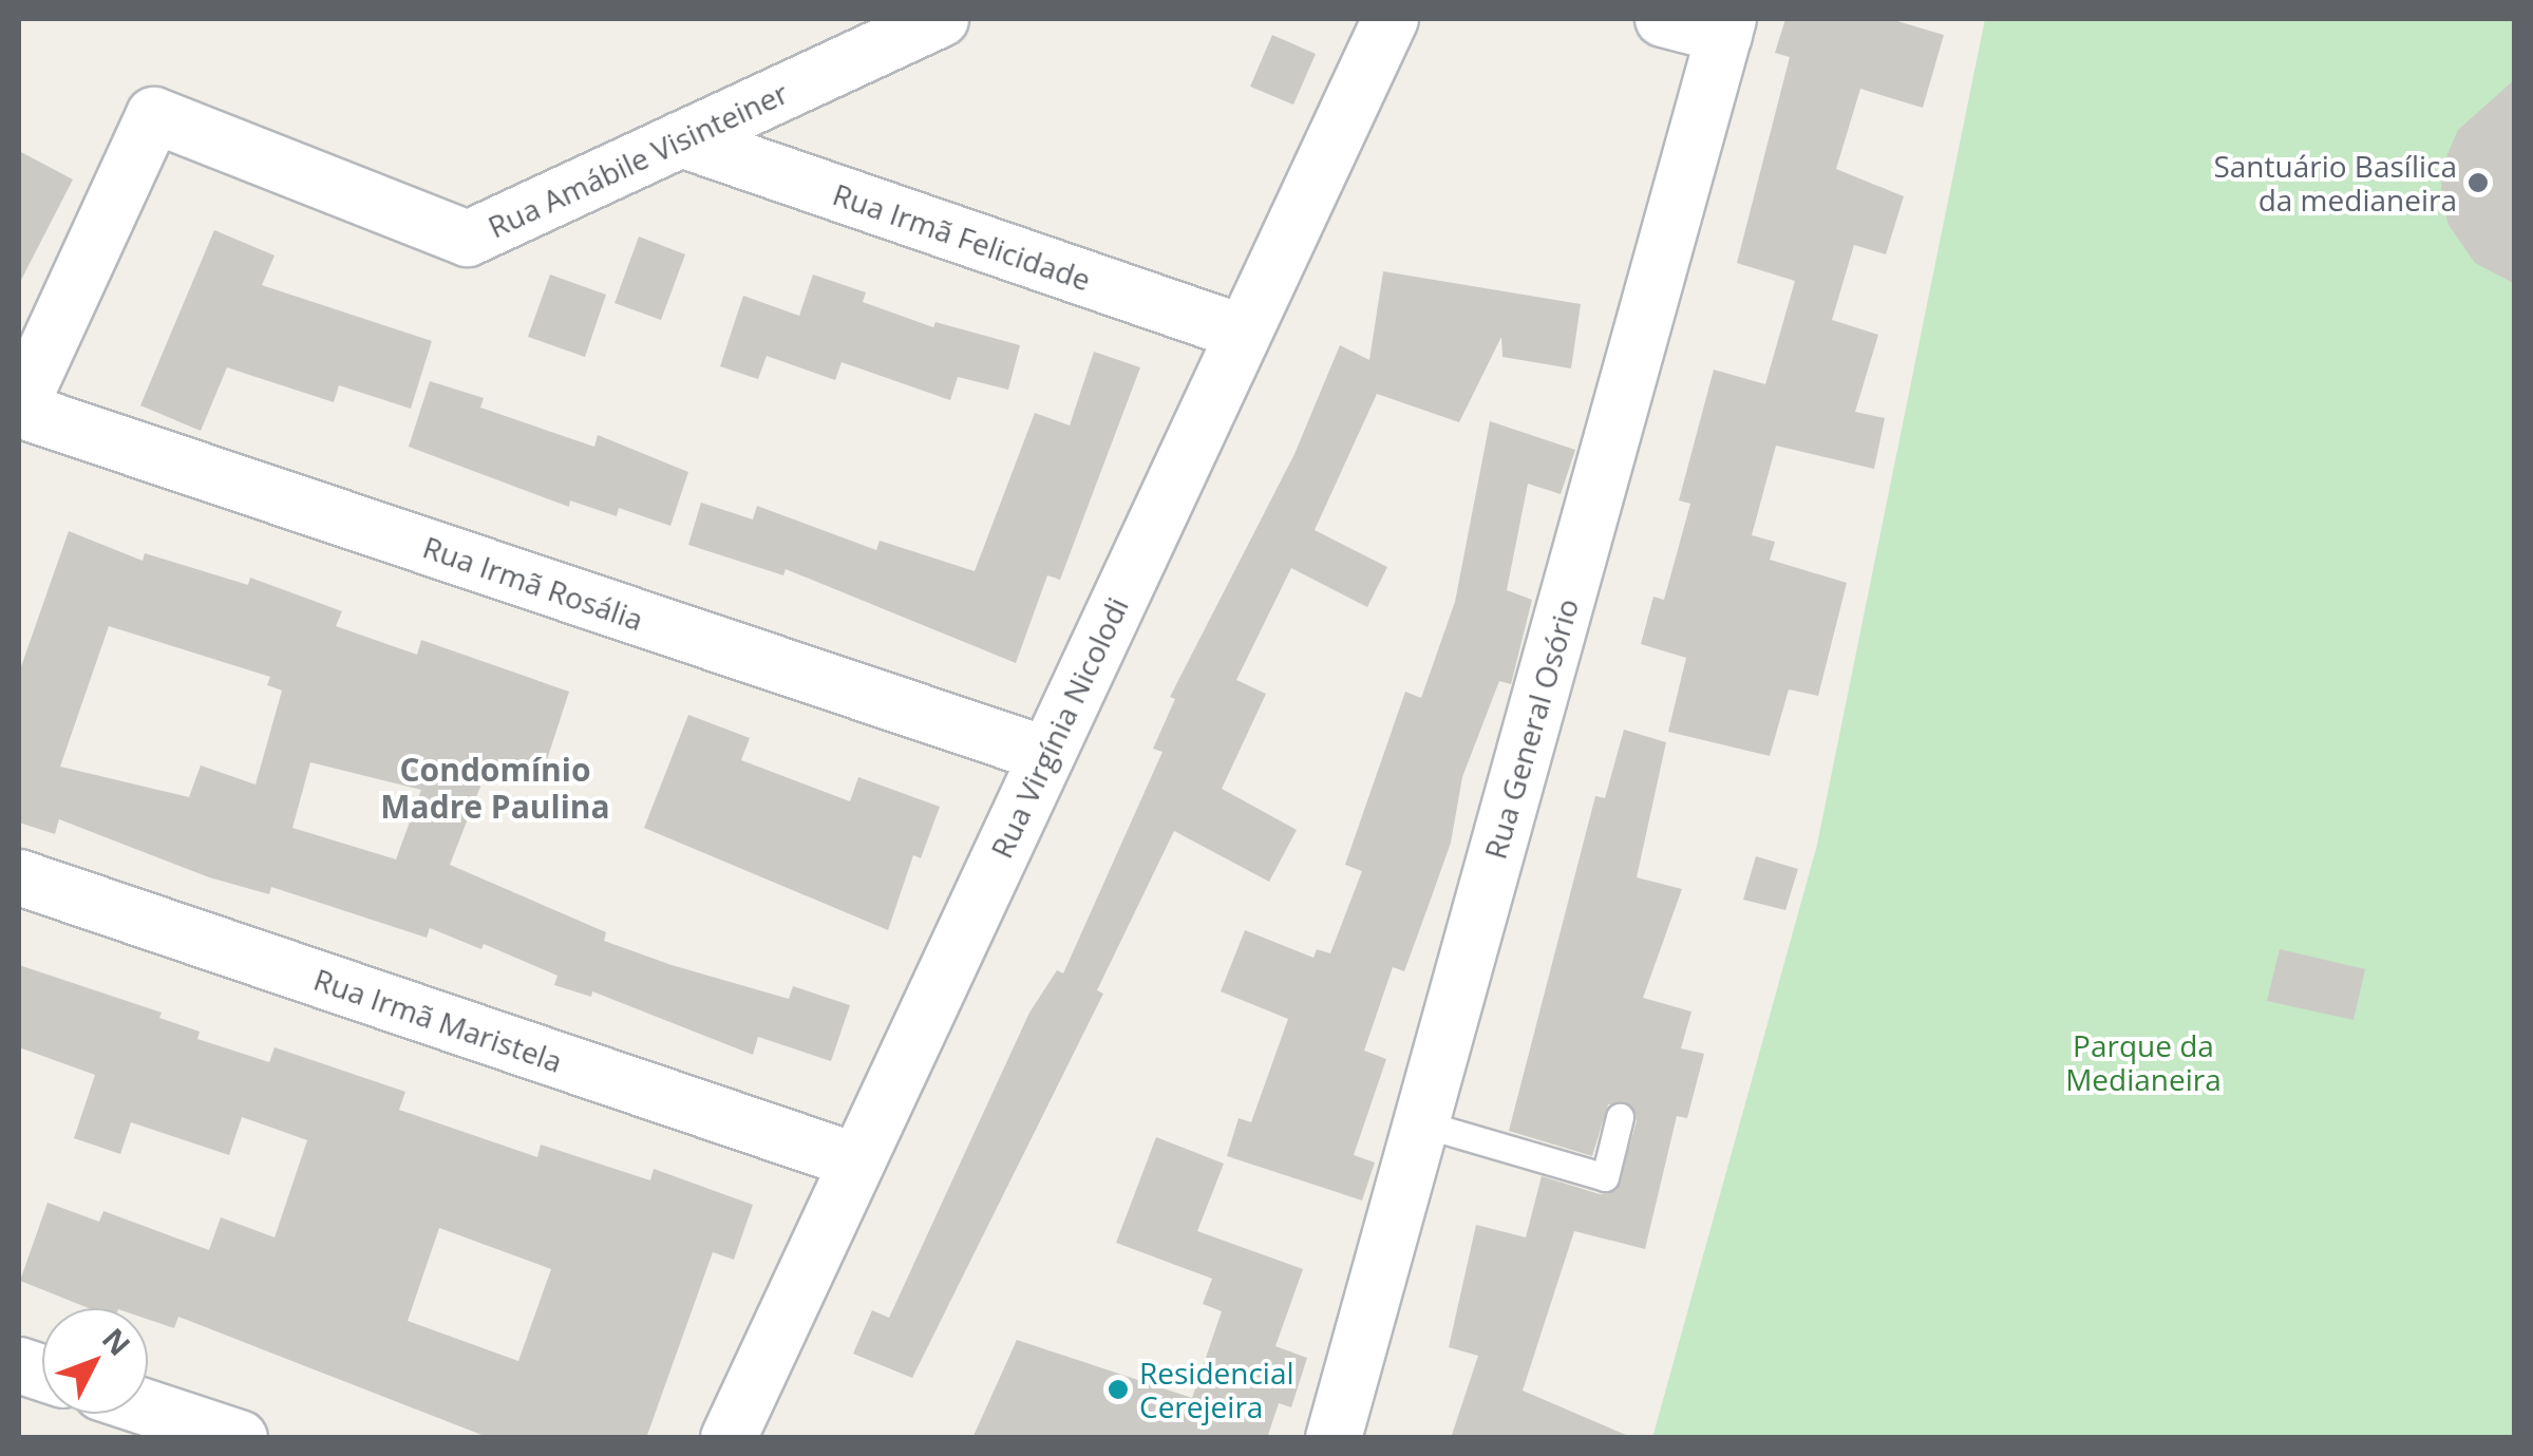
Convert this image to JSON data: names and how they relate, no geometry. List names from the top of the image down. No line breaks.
{"streets":{"street":["Rua Amábile Visinteiner","Rua Irmã Felicidade","Rua Irmã Rosália","Rua Virgínia Nicolodi","Rua General Osório","Rua Irmã Maristela"]},"crossings":[["Rua Amábile Visinteiner","Rua Irmã Felicidade"],["Rua Amábile Visinteiner","Rua Irmã Rosália"],["Rua Irmã Felicidade","Rua Virgínia Nicolodi"],["Rua Irmã Rosália","Rua Virgínia Nicolodi"],["Rua Virgínia Nicolodi","Rua Irmã Maristela"]],"districts":["Condomínio Madre Paulina"],"parks":["Parque da Medianeira"],"places":["Santuário Basílica da medianeira","Residencial Cerejeira"],"north":"top right"}
